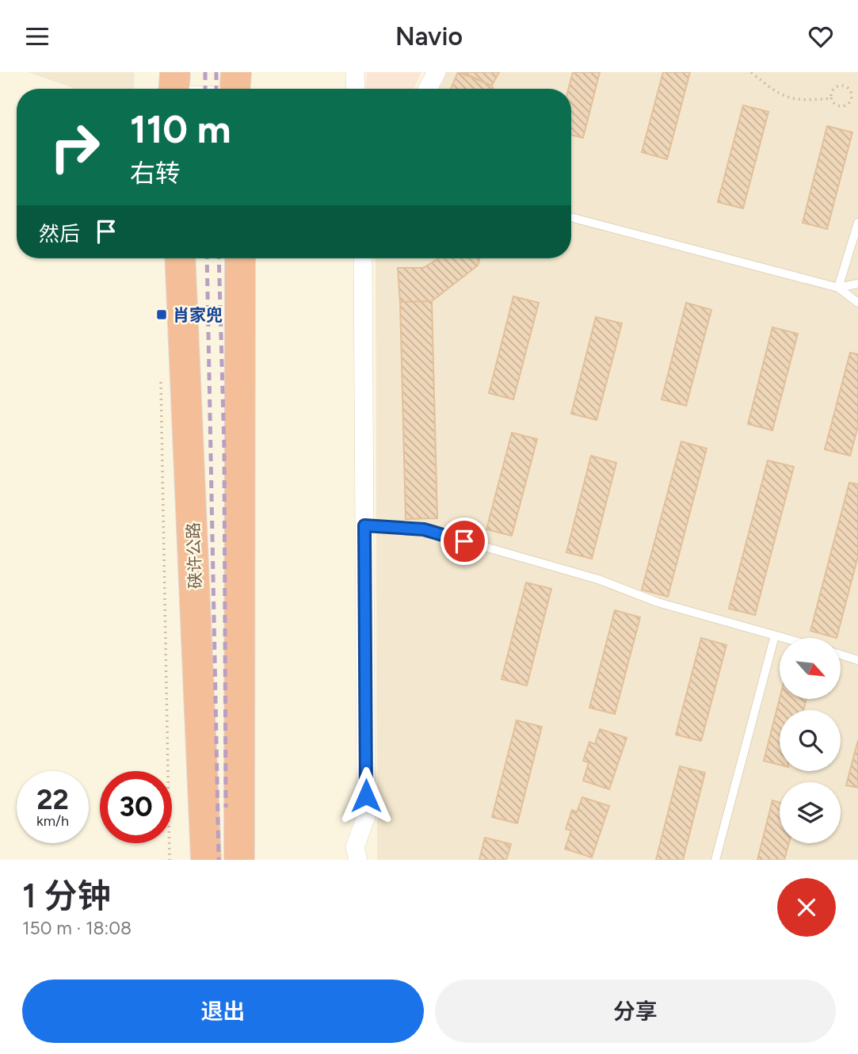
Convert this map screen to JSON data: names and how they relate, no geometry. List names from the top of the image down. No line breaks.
{"streets":{"highway":["硖许公路"]},"places":{"transit":["肖家兜"]},"north":"bottom right","page":{"header":"Navio","turn":["110 m","右转"],"then":"然后","speed":"22 km/h","limit":"30","heading":["1 分钟","150 m · 18:08"],"buttons":["退出","分享"]}}
